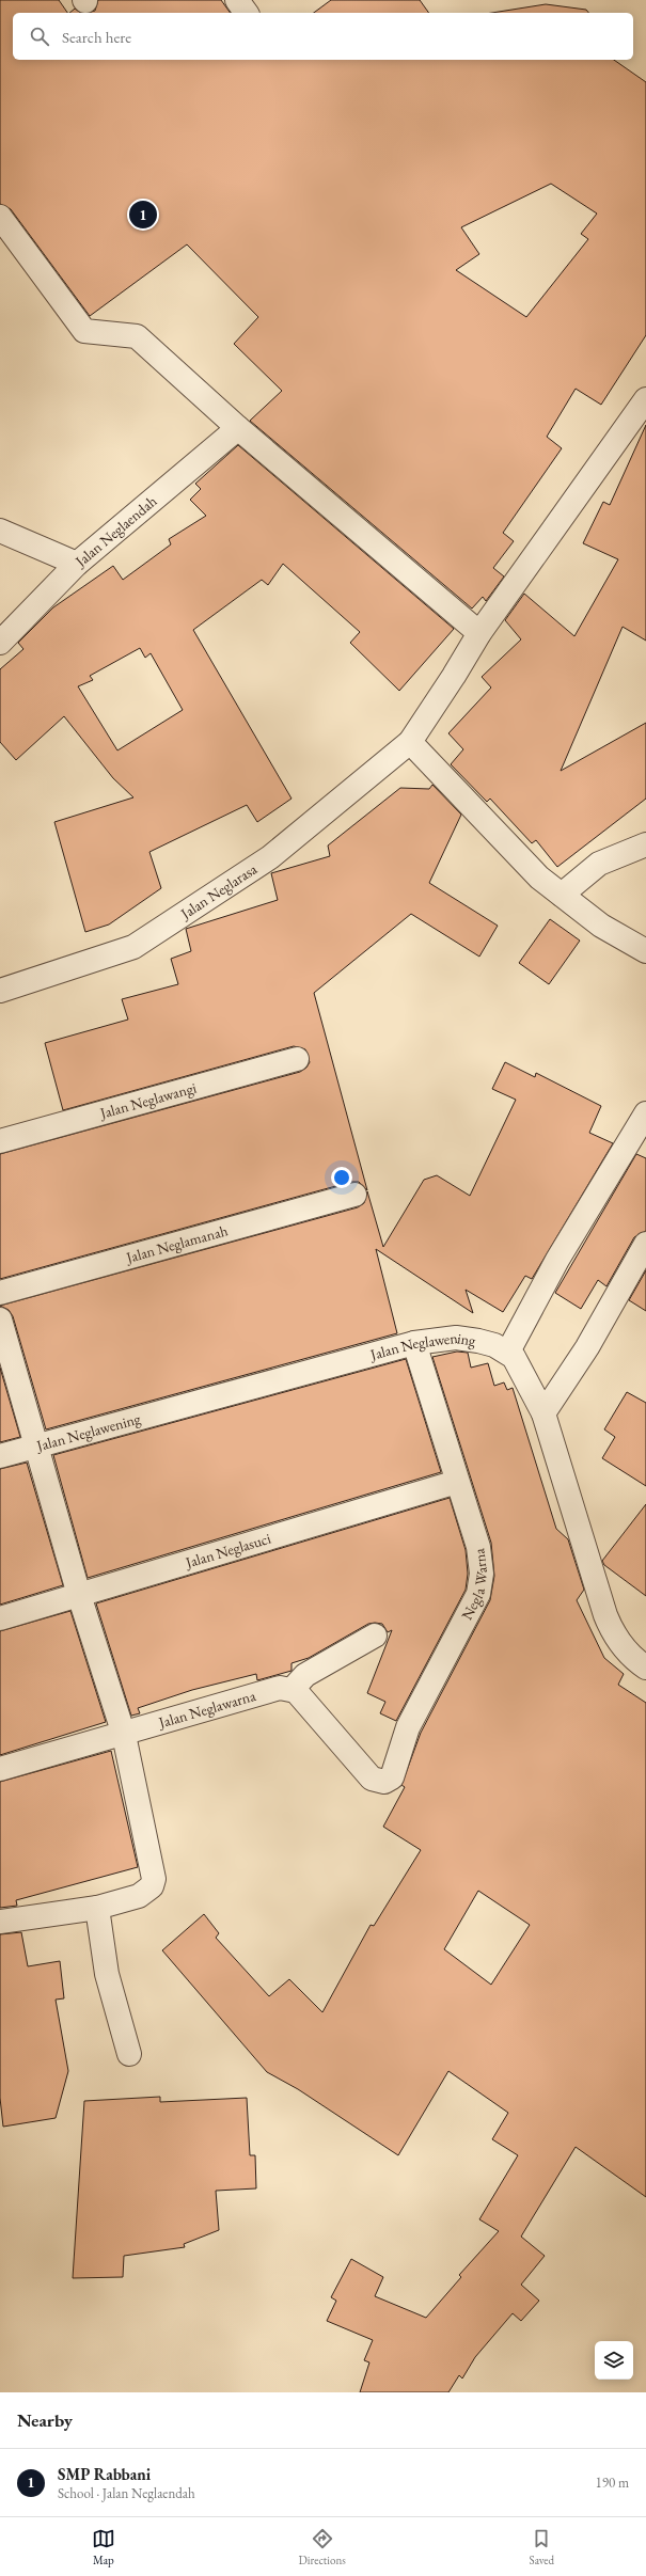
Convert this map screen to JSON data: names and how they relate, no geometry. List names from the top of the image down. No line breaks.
{"streets":{"street":["Jalan Neglaendah","Jalan Neglarasa","Jalan Neglawangi","Jalan Neglamanah","Jalan Neglawening","Jalan Neglasuci","Negla Warna","Jalan Neglawarna"]},"crossings":[["Jalan Neglawening","Negla Warna"],["Jalan Neglasuci","Negla Warna"],["Negla Warna","Jalan Neglawarna"]],"page":{"search":"Search here","pins":"1","heading":"Nearby","list":[{"mark":"1","name":"SMP Rabbani","note":"School · Jalan Neglaendah","value":"190 m"}],"nav":["Map","Directions","Saved"]}}
